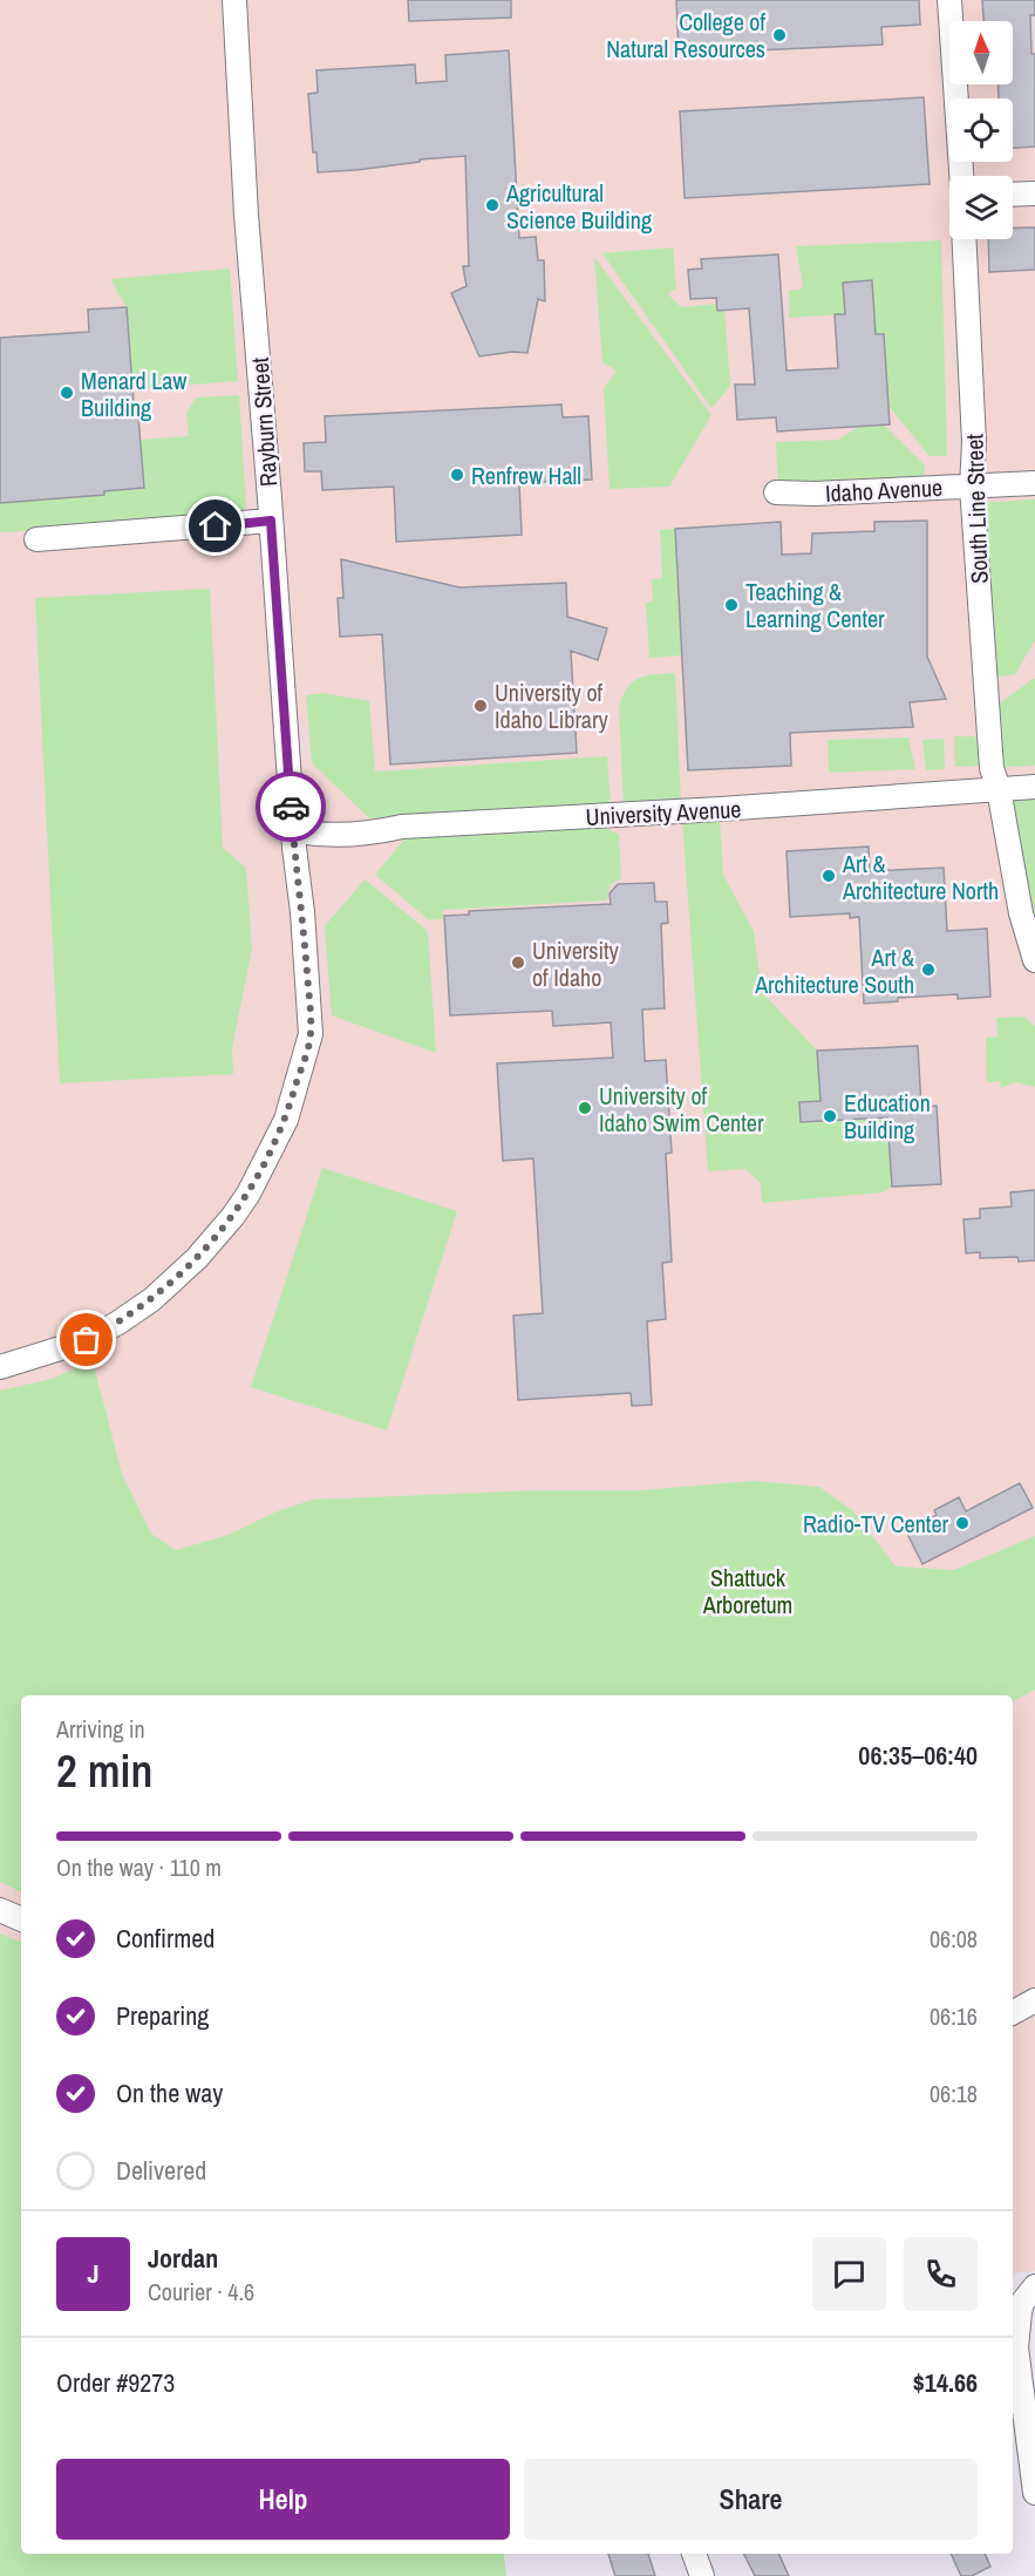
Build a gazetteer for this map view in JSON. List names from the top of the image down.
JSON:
{
  "streets": {
    "street": [
      "Rayburn Street",
      "Idaho Avenue",
      "South Line Street",
      "University Avenue"
    ]
  },
  "crossings": [
    ["Rayburn Street", "University Avenue"],
    ["Idaho Avenue", "South Line Street"],
    ["South Line Street", "University Avenue"]
  ],
  "parks": ["Shattuck Arboretum"],
  "places": [
    "College of Natural Resources",
    "Agricultural Science Building",
    "Menard Law Building",
    "Renfrew Hall",
    "Teaching & Learning Center",
    "University of Idaho Library",
    "Art & Architecture North",
    "University of Idaho",
    "Art & Architecture South",
    "University of Idaho Swim Center",
    "Education Building",
    "Radio-TV Center"
  ],
  "north": "top",
  "page": {
    "heading": ["2 min", "Arriving in", "06:35–06:40"],
    "panel": [
      "Jordan",
      "Courier · 4.6",
      "Order #9273",
      "$14.66"
    ],
    "bar": "On the way · 110 m",
    "list": [
      ["Confirmed", "06:08"],
      ["Preparing", "06:16"],
      ["On the way", "06:18"],
      "Delivered"
    ],
    "round": "J",
    "buttons": ["Help", "Share"]
  }
}
